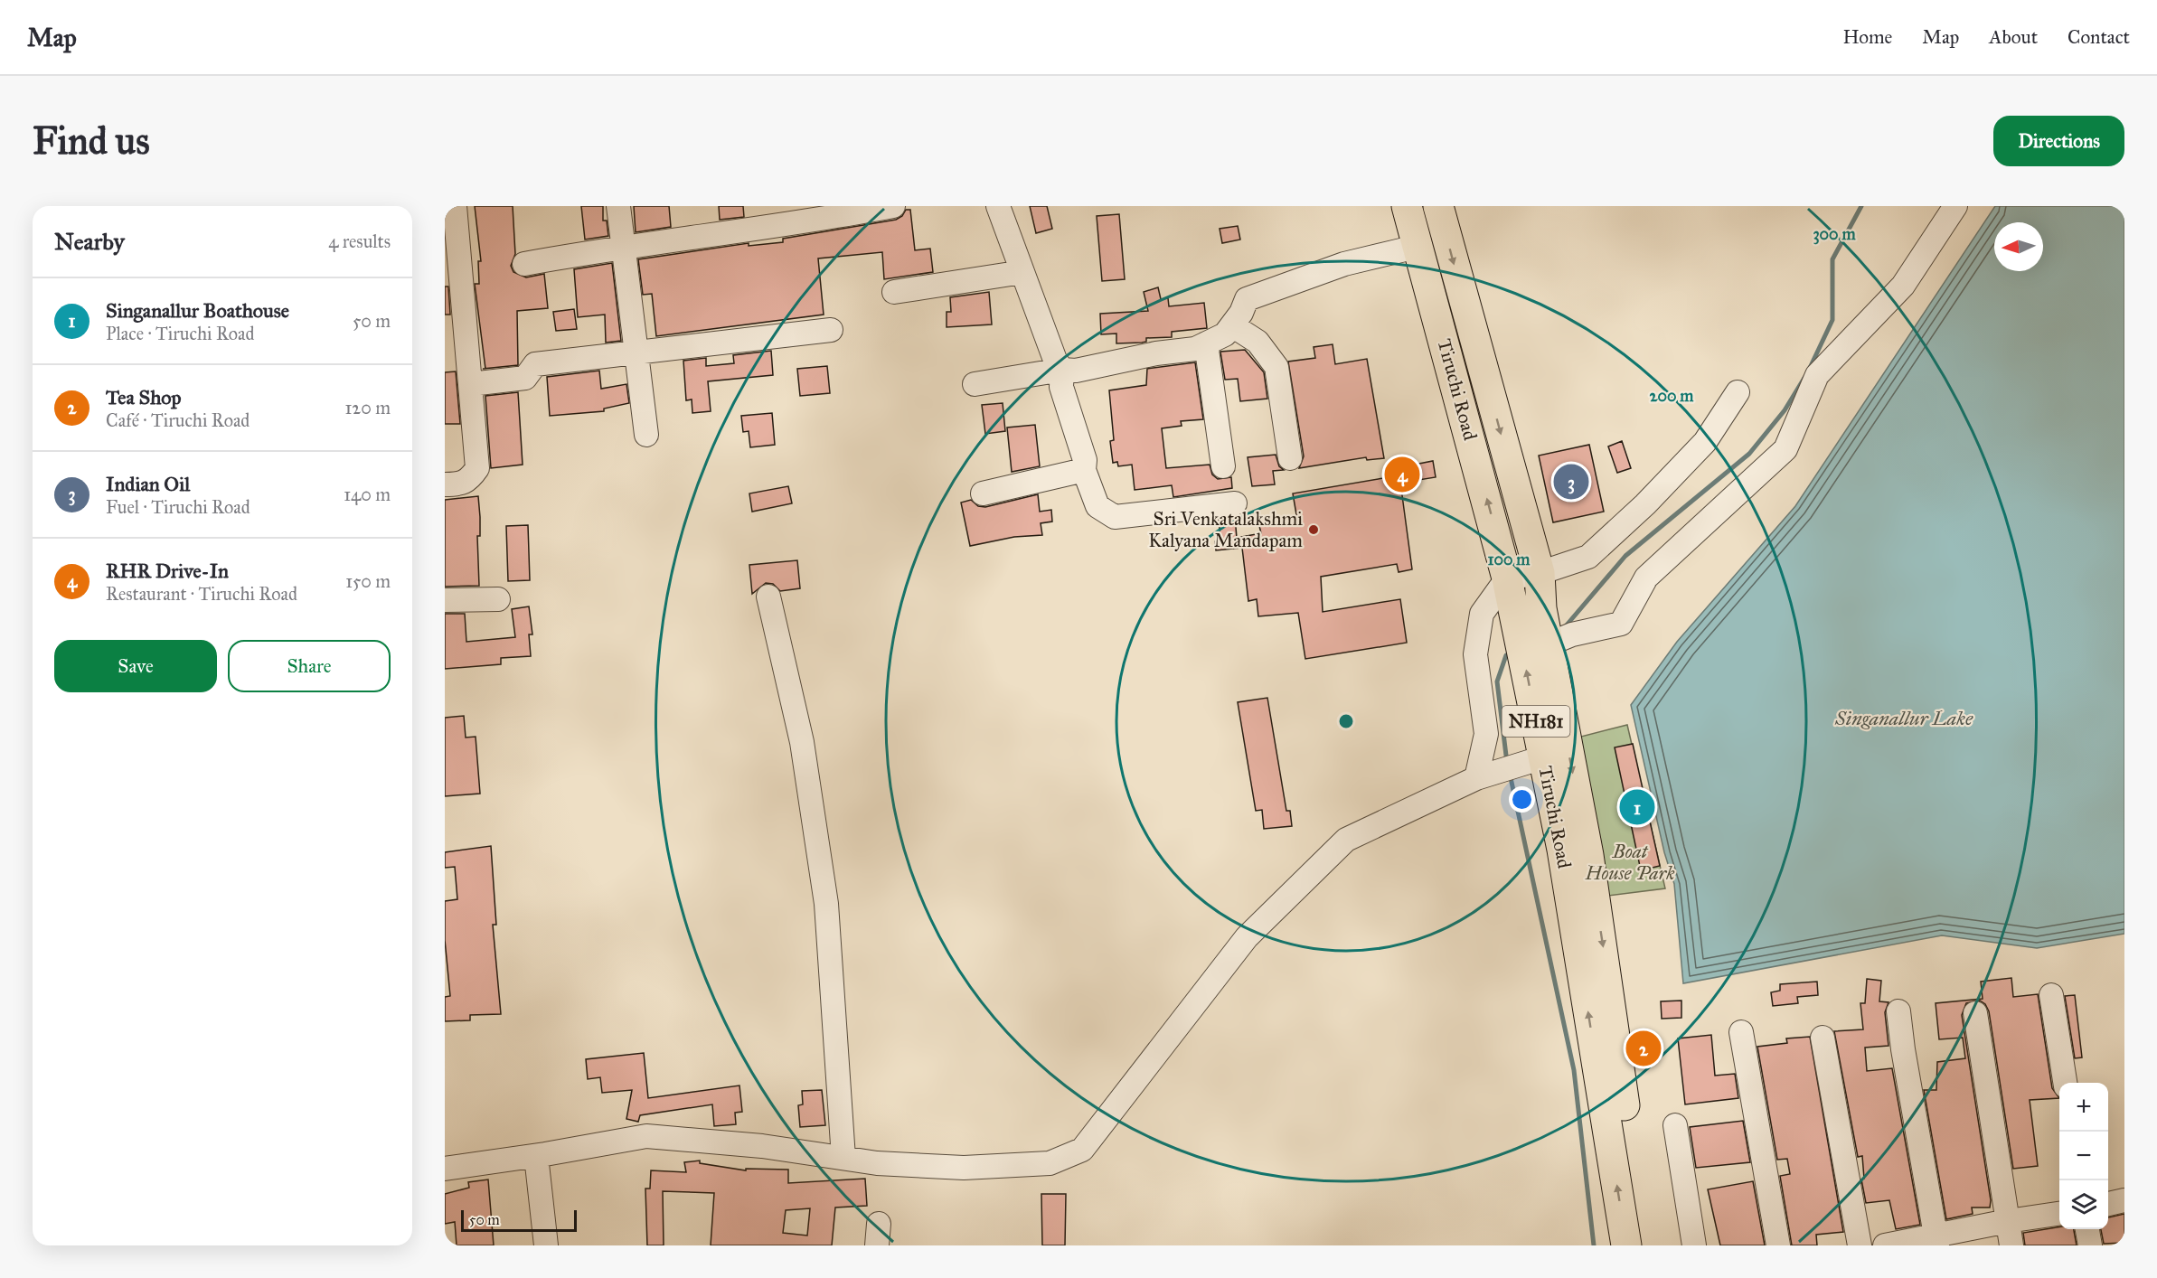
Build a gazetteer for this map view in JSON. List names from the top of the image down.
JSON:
{
  "streets": {
    "highway": ["Tiruchi Road", "NH181"]
  },
  "water": ["Singanallur Lake"],
  "parks": ["Boat House Park"],
  "places": ["Sri Venkatalakshmi Kalyana Mandapam"],
  "scale_bar": "50 m",
  "north": "left",
  "page": {
    "header": "Map",
    "nav": [
      "Home",
      "Map",
      "About",
      "Contact"
    ],
    "buttons": [
      "Directions",
      ["Save", "Share"]
    ],
    "title": "Find us",
    "heading": ["Nearby", "4 results"],
    "list": [
      {
        "mark": "1",
        "name": "Singanallur Boathouse",
        "note": "Place · Tiruchi Road",
        "value": "50 m"
      },
      {
        "mark": "2",
        "name": "Tea Shop",
        "note": "Café · Tiruchi Road",
        "value": "120 m"
      },
      {
        "mark": "3",
        "name": "Indian Oil",
        "note": "Fuel · Tiruchi Road",
        "value": "140 m"
      },
      {
        "mark": "4",
        "name": "RHR Drive-In",
        "note": "Restaurant · Tiruchi Road",
        "value": "150 m"
      }
    ],
    "pins": [
      "4",
      "3",
      "1",
      "2"
    ],
    "map_buttons": ["+", "−"],
    "scale": "50 m"
  },
  "rings": ["300 m", "200 m", "100 m"]
}
